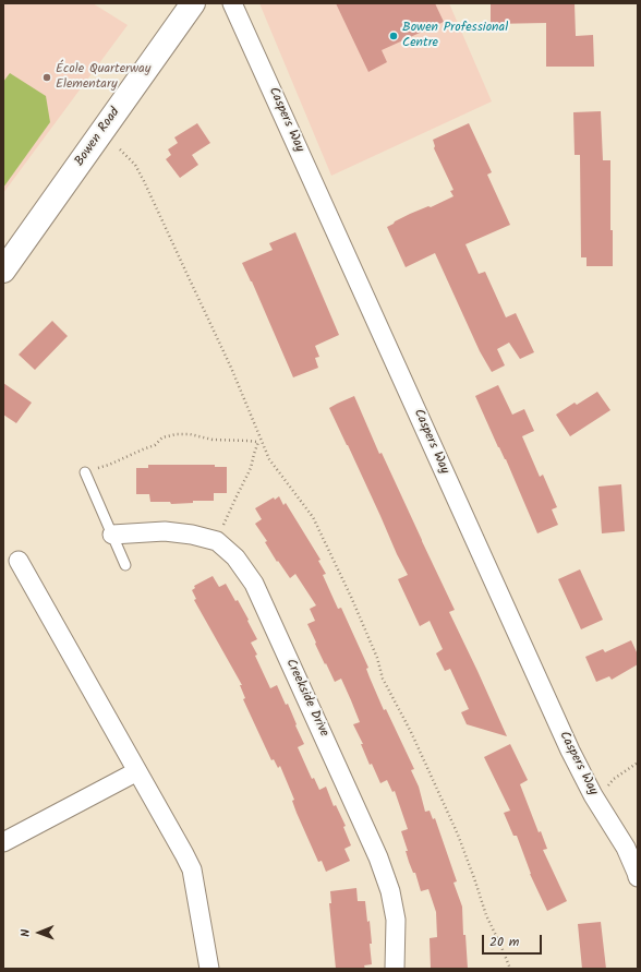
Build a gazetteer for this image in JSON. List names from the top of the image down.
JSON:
{
  "streets": {
    "main road": ["Bowen Road"],
    "street": ["Caspers Way", "Creekside Drive"]
  },
  "places": ["Bowen Professional Centre", "École Quarterway Elementary"],
  "scale_bar": "20 m",
  "north": "left"
}
